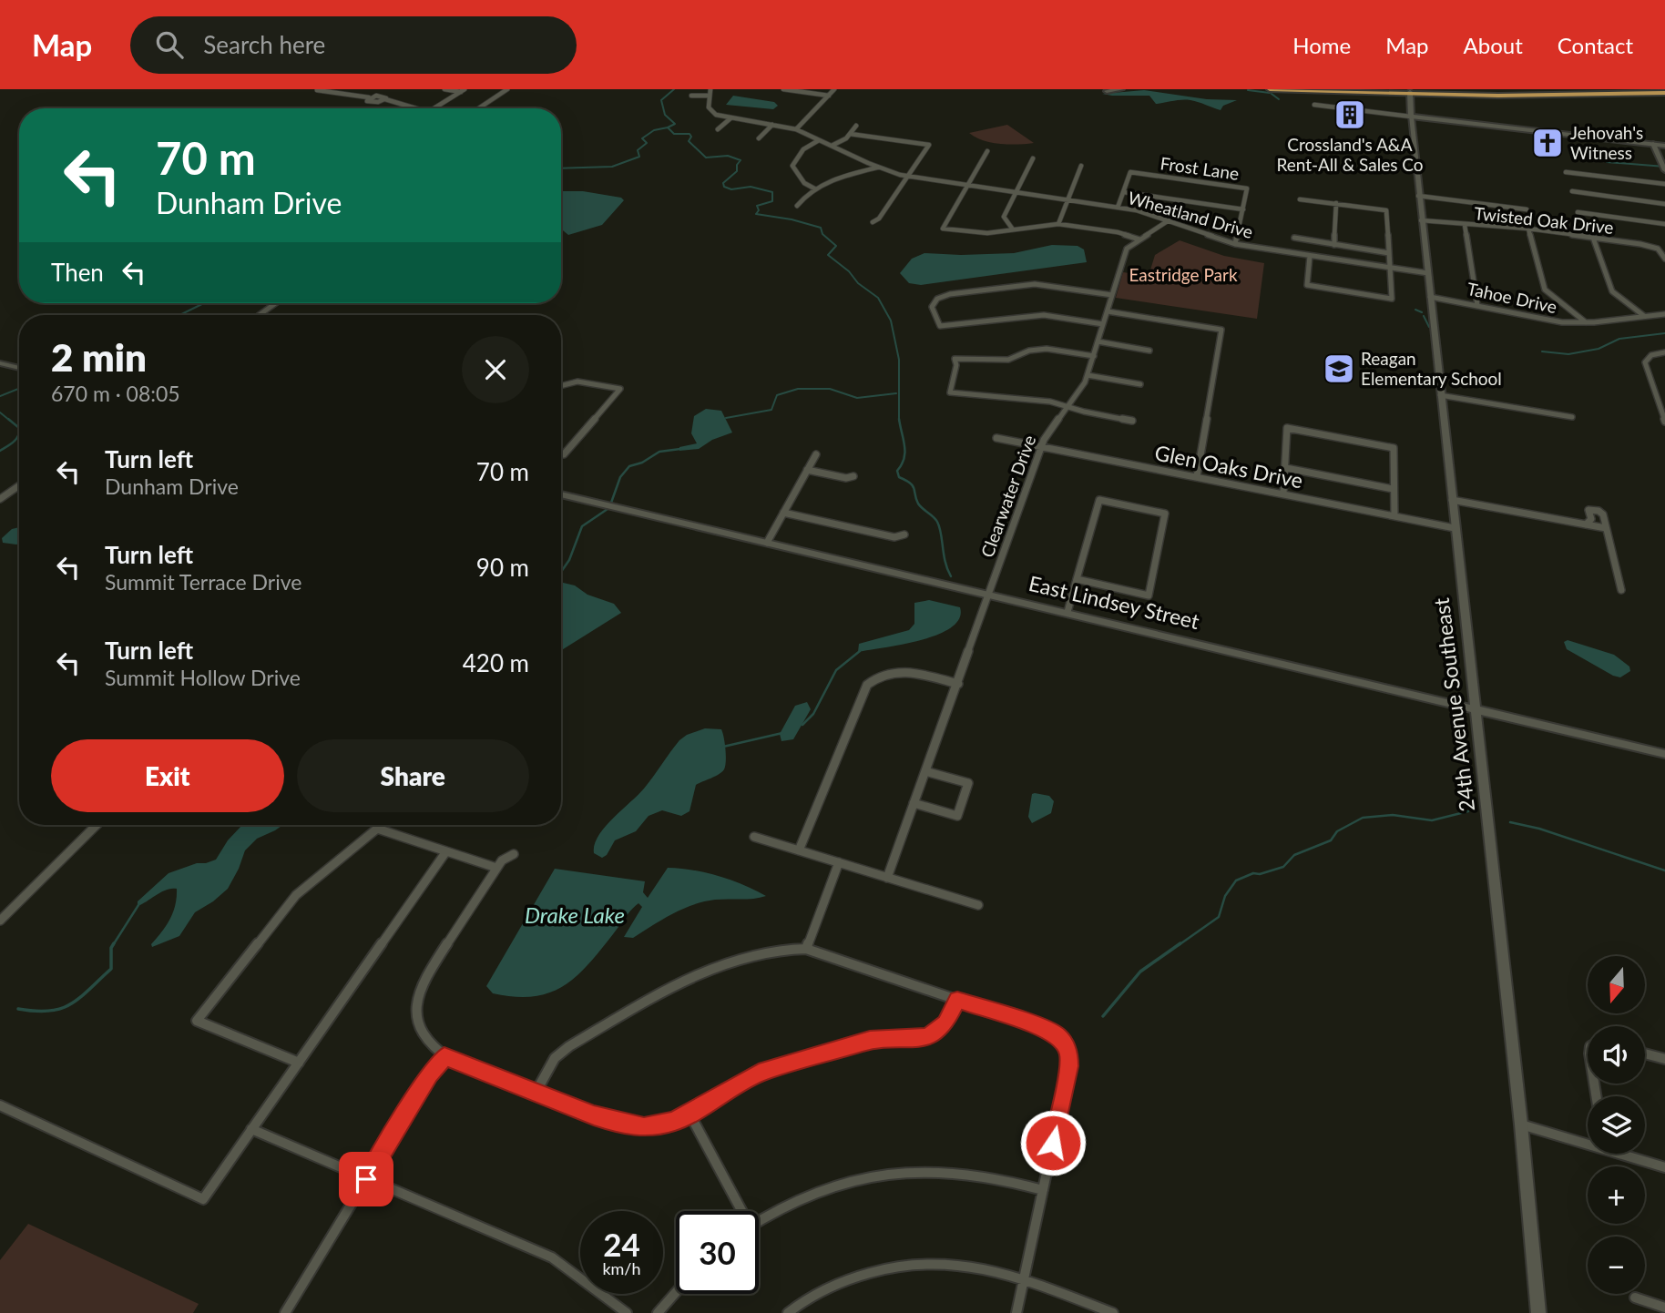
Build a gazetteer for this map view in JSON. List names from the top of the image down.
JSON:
{
  "streets": {
    "main road": ["24th Avenue Southeast"],
    "street": [
      "Frost Lane",
      "Wheatland Drive",
      "Twisted Oak Drive",
      "Tahoe Drive",
      "Glen Oaks Drive",
      "Clearwater Drive",
      "East Lindsey Street"
    ]
  },
  "crossings": [
    ["Frost Lane", "Wheatland Drive"],
    ["Wheatland Drive", "Clearwater Drive"],
    ["Wheatland Drive", "24th Avenue Southeast"],
    ["Twisted Oak Drive", "24th Avenue Southeast"],
    ["Tahoe Drive", "24th Avenue Southeast"],
    ["Glen Oaks Drive", "Clearwater Drive"],
    ["Glen Oaks Drive", "24th Avenue Southeast"],
    ["Clearwater Drive", "East Lindsey Street"],
    ["East Lindsey Street", "24th Avenue Southeast"]
  ],
  "water": ["Drake Lake"],
  "parks": ["Eastridge Park"],
  "places": {
    "building": ["Crossland's A&A Rent-All & Sales Co"],
    "church": ["Jehovah's Witness"],
    "school or university": ["Reagan Elementary School"]
  },
  "north": "bottom",
  "page": {
    "header": "Map",
    "search": "Search here",
    "nav": [
      "Home",
      "Map",
      "About",
      "Contact"
    ],
    "turn": ["70 m", "Dunham Drive"],
    "then": "Then",
    "heading": ["2 min", "670 m · 08:05"],
    "list": [
      {
        "name": "Turn left",
        "note": "Dunham Drive",
        "value": "70 m"
      },
      {
        "name": "Turn left",
        "note": "Summit Terrace Drive",
        "value": "90 m"
      },
      {
        "name": "Turn left",
        "note": "Summit Hollow Drive",
        "value": "420 m"
      }
    ],
    "buttons": ["Exit", "Share"],
    "map_buttons": ["+", "−"],
    "speed": "24 km/h",
    "limit": "30"
  }
}
